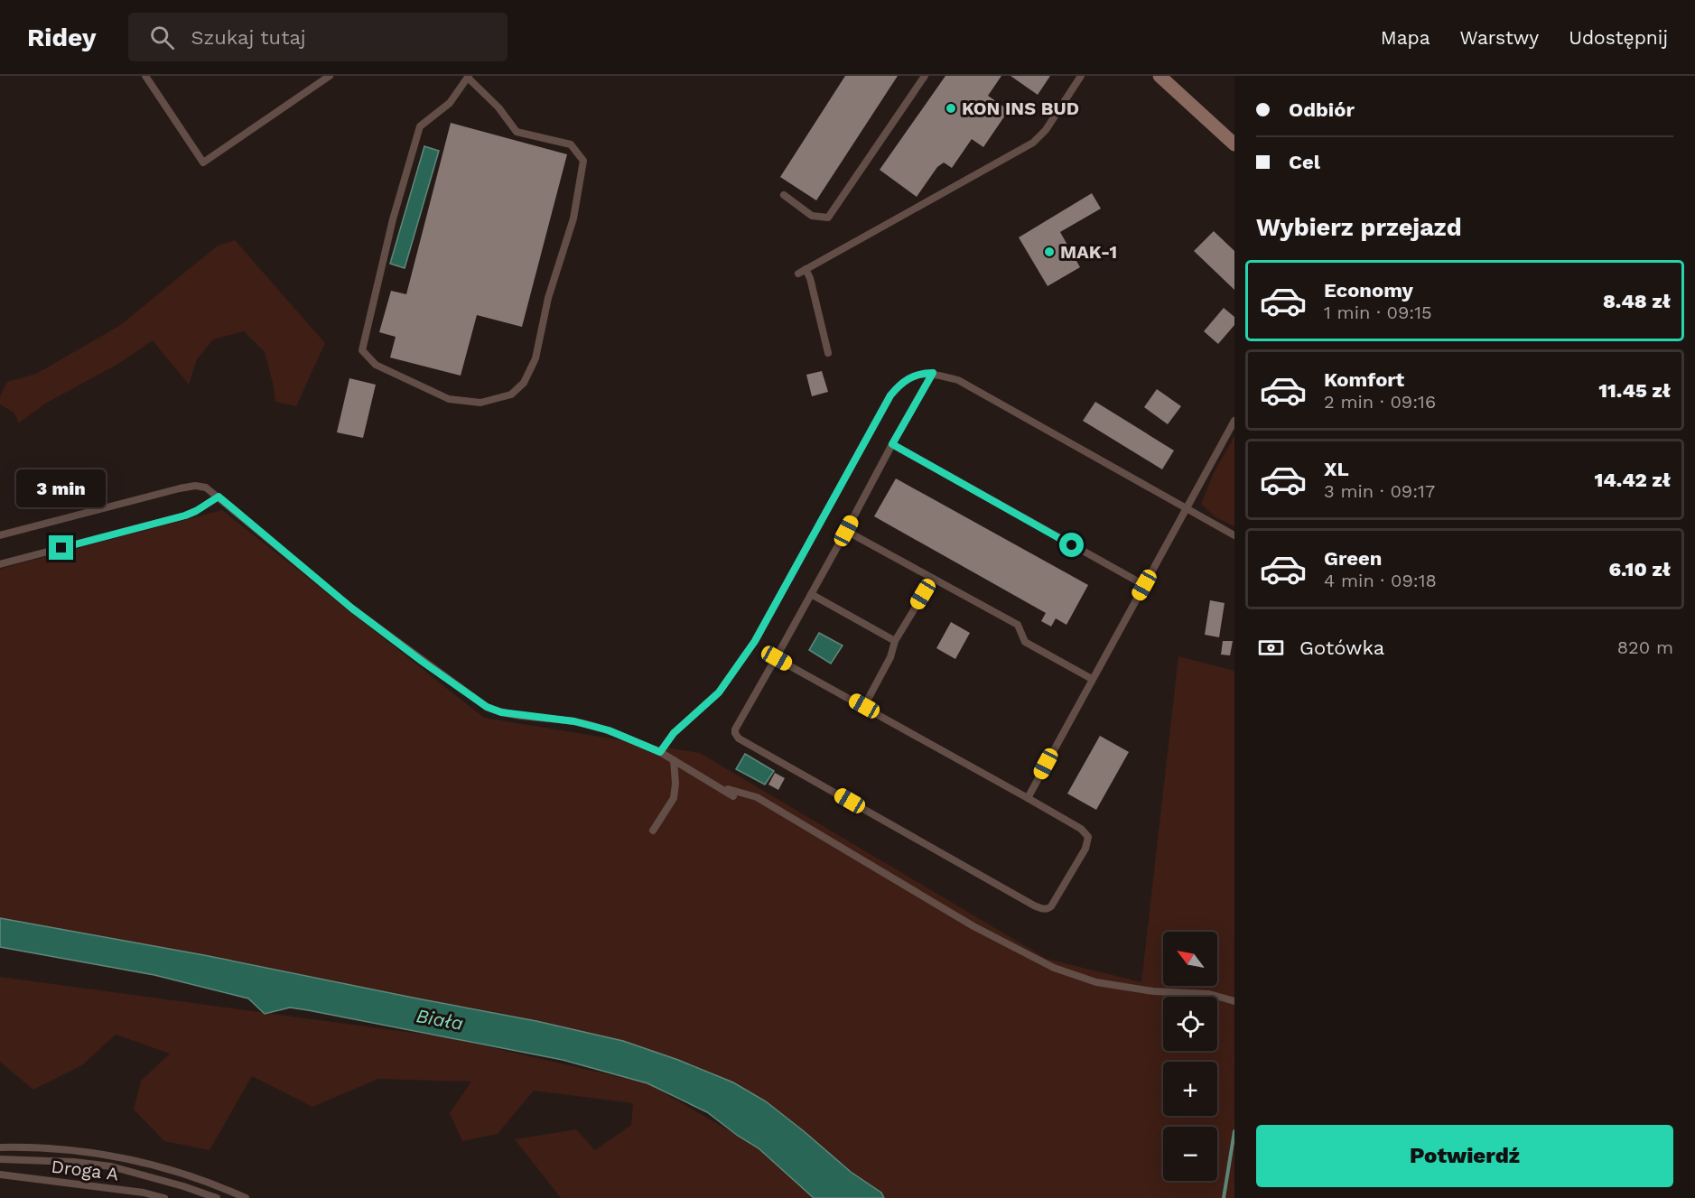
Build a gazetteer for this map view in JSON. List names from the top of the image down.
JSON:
{
  "streets": {
    "lane": ["Droga A"]
  },
  "water": ["Biała"],
  "places": ["KON INS BUD", "MAK-1"],
  "north": "top left",
  "page": {
    "header": "Ridey",
    "search": "Szukaj tutaj",
    "nav": ["Mapa", "Warstwy", "Udostępnij"],
    "banner": ["Odbiór", "Cel"],
    "heading": "Wybierz przejazd",
    "list": [
      {
        "name": "Economy",
        "note": "1 min · 09:15",
        "value": "8.48 zł"
      },
      {
        "name": "Komfort",
        "note": "2 min · 09:16",
        "value": "11.45 zł"
      },
      {
        "name": "XL",
        "note": "3 min · 09:17",
        "value": "14.42 zł"
      },
      {
        "name": "Green",
        "note": "4 min · 09:18",
        "value": "6.10 zł"
      }
    ],
    "bubble": "3 min",
    "pay": ["Gotówka", "820 m"],
    "map_buttons": ["+", "−"],
    "buttons": "Potwierdź"
  }
}
